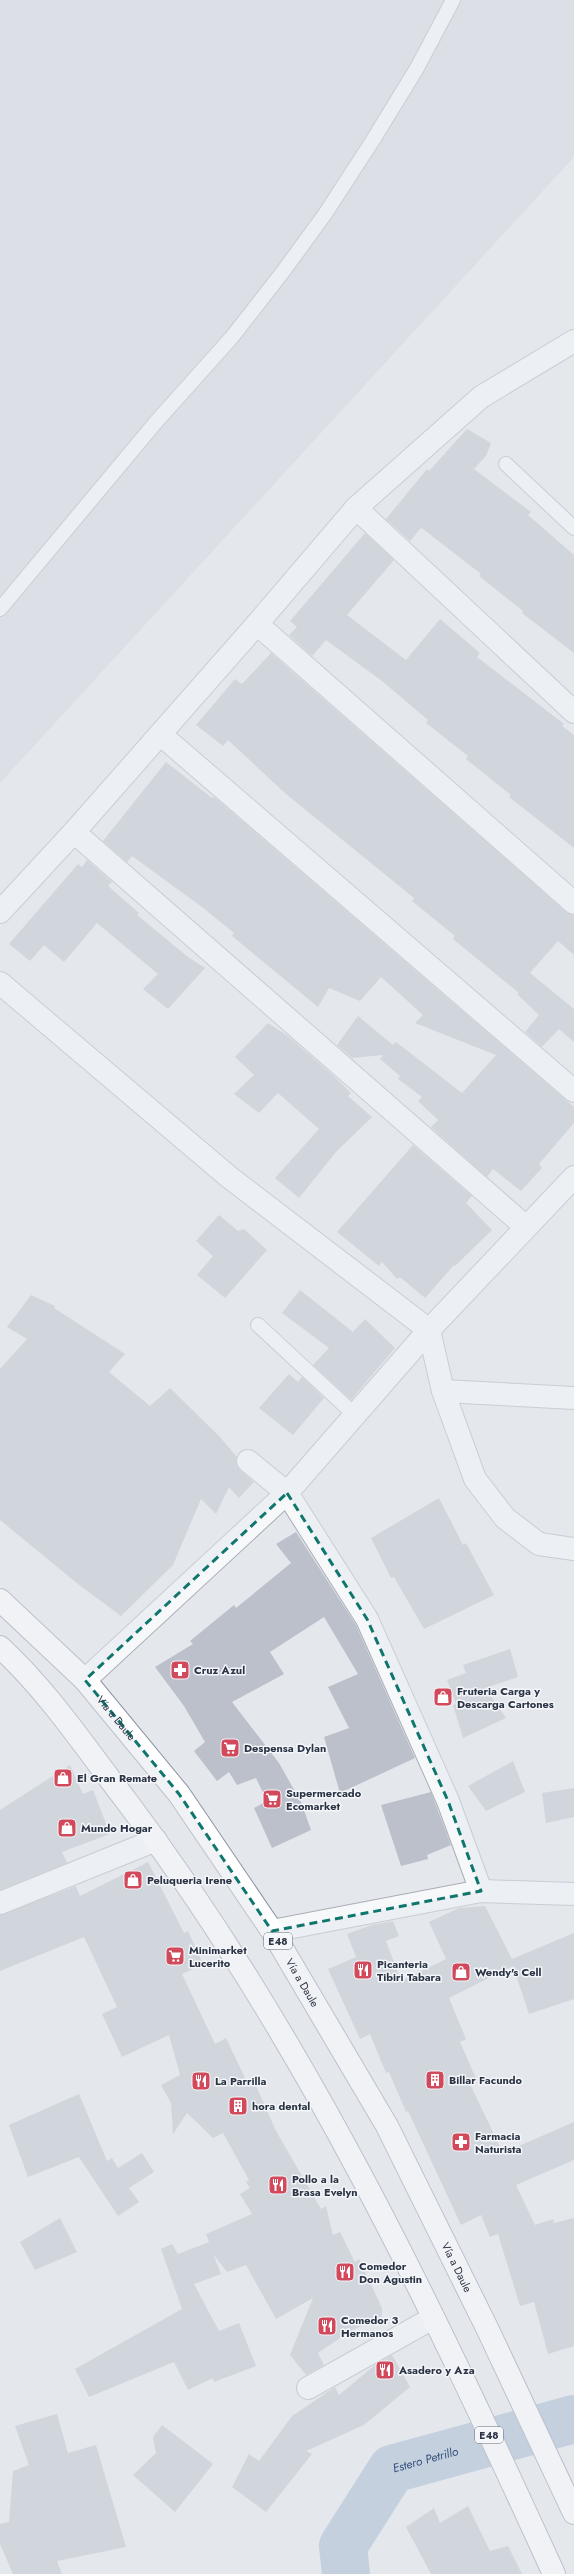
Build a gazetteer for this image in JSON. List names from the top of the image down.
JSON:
{
  "streets": {
    "highway": ["Vía a Daule", "E48"]
  },
  "water": ["Estero Petrillo"],
  "places": {
    "pharmacy": ["Cruz Azul", "Farmacia Naturista"],
    "shop": [
      "Fruteria Carga y Descarga Cartones",
      "El Gran Remate",
      "Mundo Hogar",
      "Peluqueria Irene",
      "Wendy's Cell"
    ],
    "supermarket": ["Despensa Dylan", "Supermercado Ecomarket", "Minimarket Lucerito"],
    "restaurant": [
      "Picanteria Tibiri Tabara",
      "La Parrilla",
      "Pollo a la Brasa Evelyn",
      "Comedor Don Agustin",
      "Comedor 3 Hermanos",
      "Asadero y Aza"
    ],
    "building": ["Billar Facundo", "hora dental"]
  }
}
